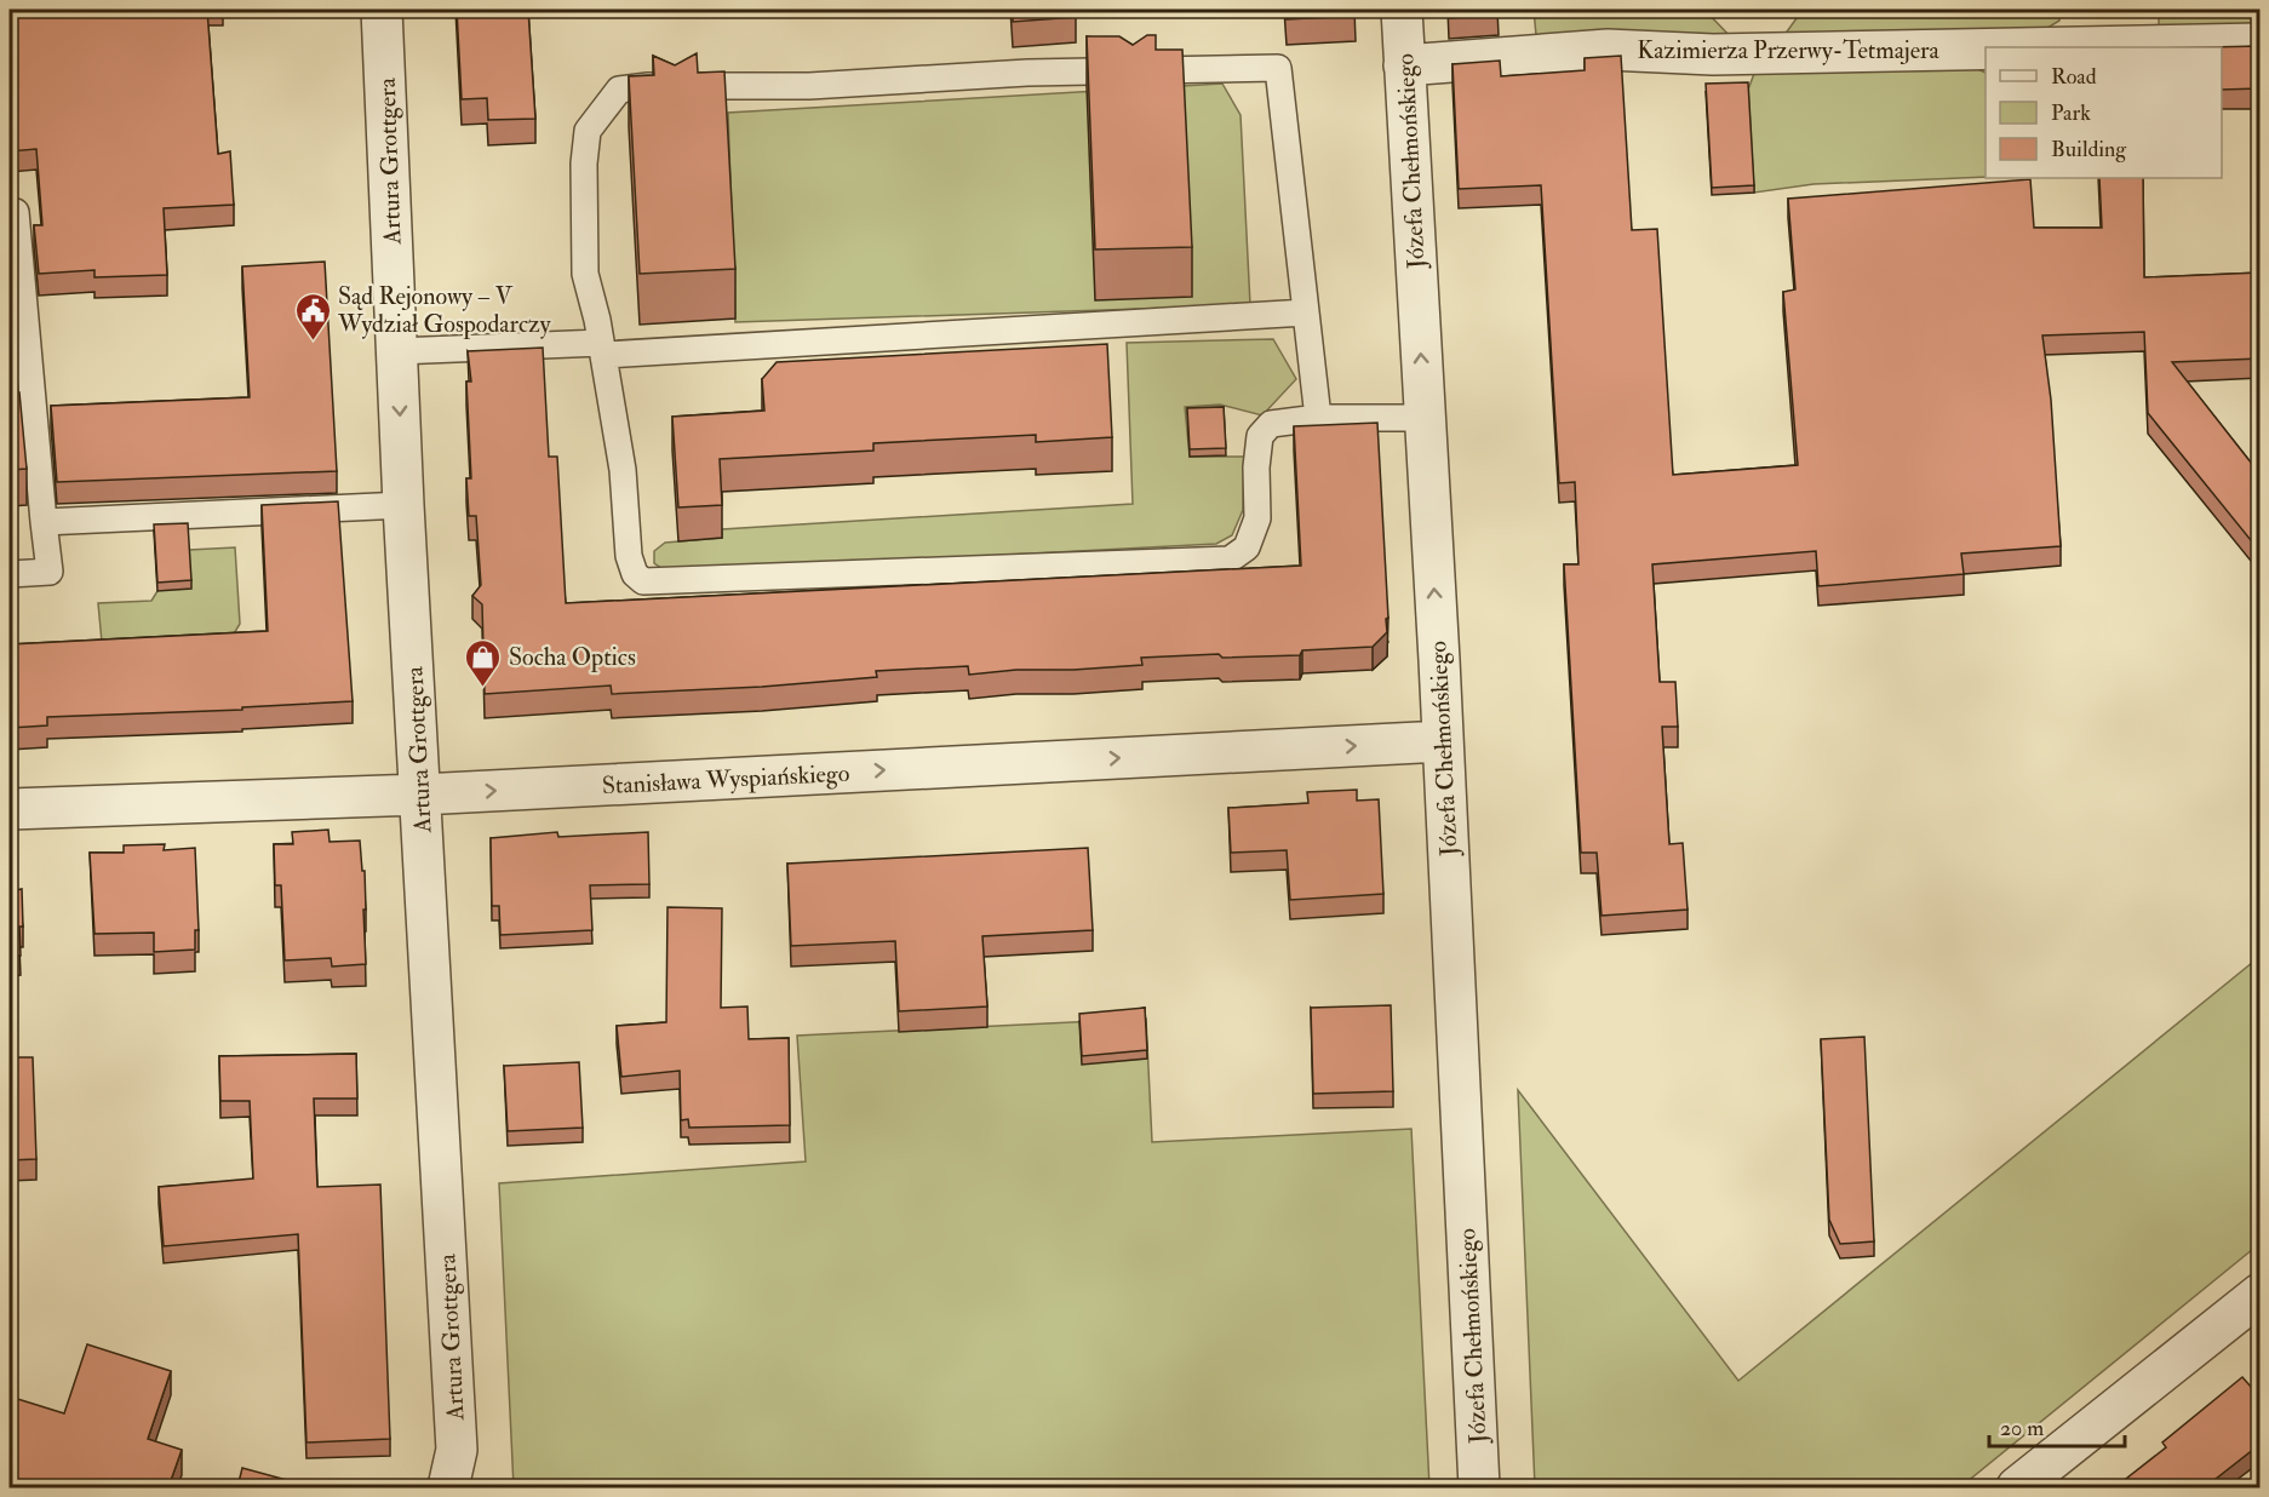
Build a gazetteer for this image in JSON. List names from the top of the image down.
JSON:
{
  "streets": {
    "street": [
      "Kazimierza Przerwy-Tetmajera",
      "Artura Grottgera",
      "Józefa Chełmońskiego",
      "Stanisława Wyspiańskiego"
    ]
  },
  "crossings": [
    ["Kazimierza Przerwy-Tetmajera", "Józefa Chełmońskiego"],
    ["Artura Grottgera", "Stanisława Wyspiańskiego"],
    ["Józefa Chełmońskiego", "Stanisława Wyspiańskiego"]
  ],
  "one_way": ["Józefa Chełmońskiego", "Stanisława Wyspiańskiego"],
  "places": {
    "public building": ["Sąd Rejonowy – V Wydział Gospodarczy"],
    "shop": ["Socha Optics"]
  },
  "legend": ["Road", "Park", "Building"],
  "scale_bar": "20 m"
}
